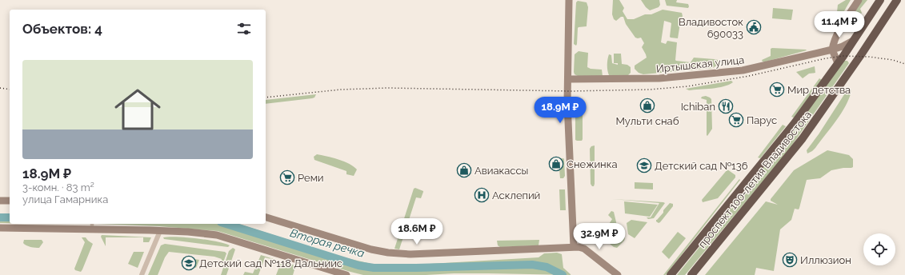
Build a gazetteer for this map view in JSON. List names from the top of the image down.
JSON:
{
  "streets": {
    "highway": ["проспект 100-летия Владивостока"],
    "main road": ["Иртышская улица"]
  },
  "crossings": [
    ["Иртышская улица", "проспект 100-летия Владивостока"]
  ],
  "water": ["Вторая речка"],
  "places": {
    "public building": ["Владивосток 690033"],
    "supermarket": ["Мир детства", "Парус", "Реми"],
    "shop": ["Мульти снаб", "Снежинка", "Авиакассы"],
    "restaurant": ["Ichiban"],
    "school or university": ["Детский сад №136", "Детский сад №118 Дальниис"],
    "hospital": ["Асклепий"],
    "theatre": ["Иллюзион"]
  },
  "page": {
    "heading": "Объектов: 4",
    "price": [
      "11.4M ₽",
      "18.9M ₽",
      "18.6M ₽",
      "32.9M ₽"
    ],
    "list": [
      {
        "name": "18.9M ₽",
        "note": "3-комн. · 83 m² · улица Гамарника"
      }
    ]
  }
}
